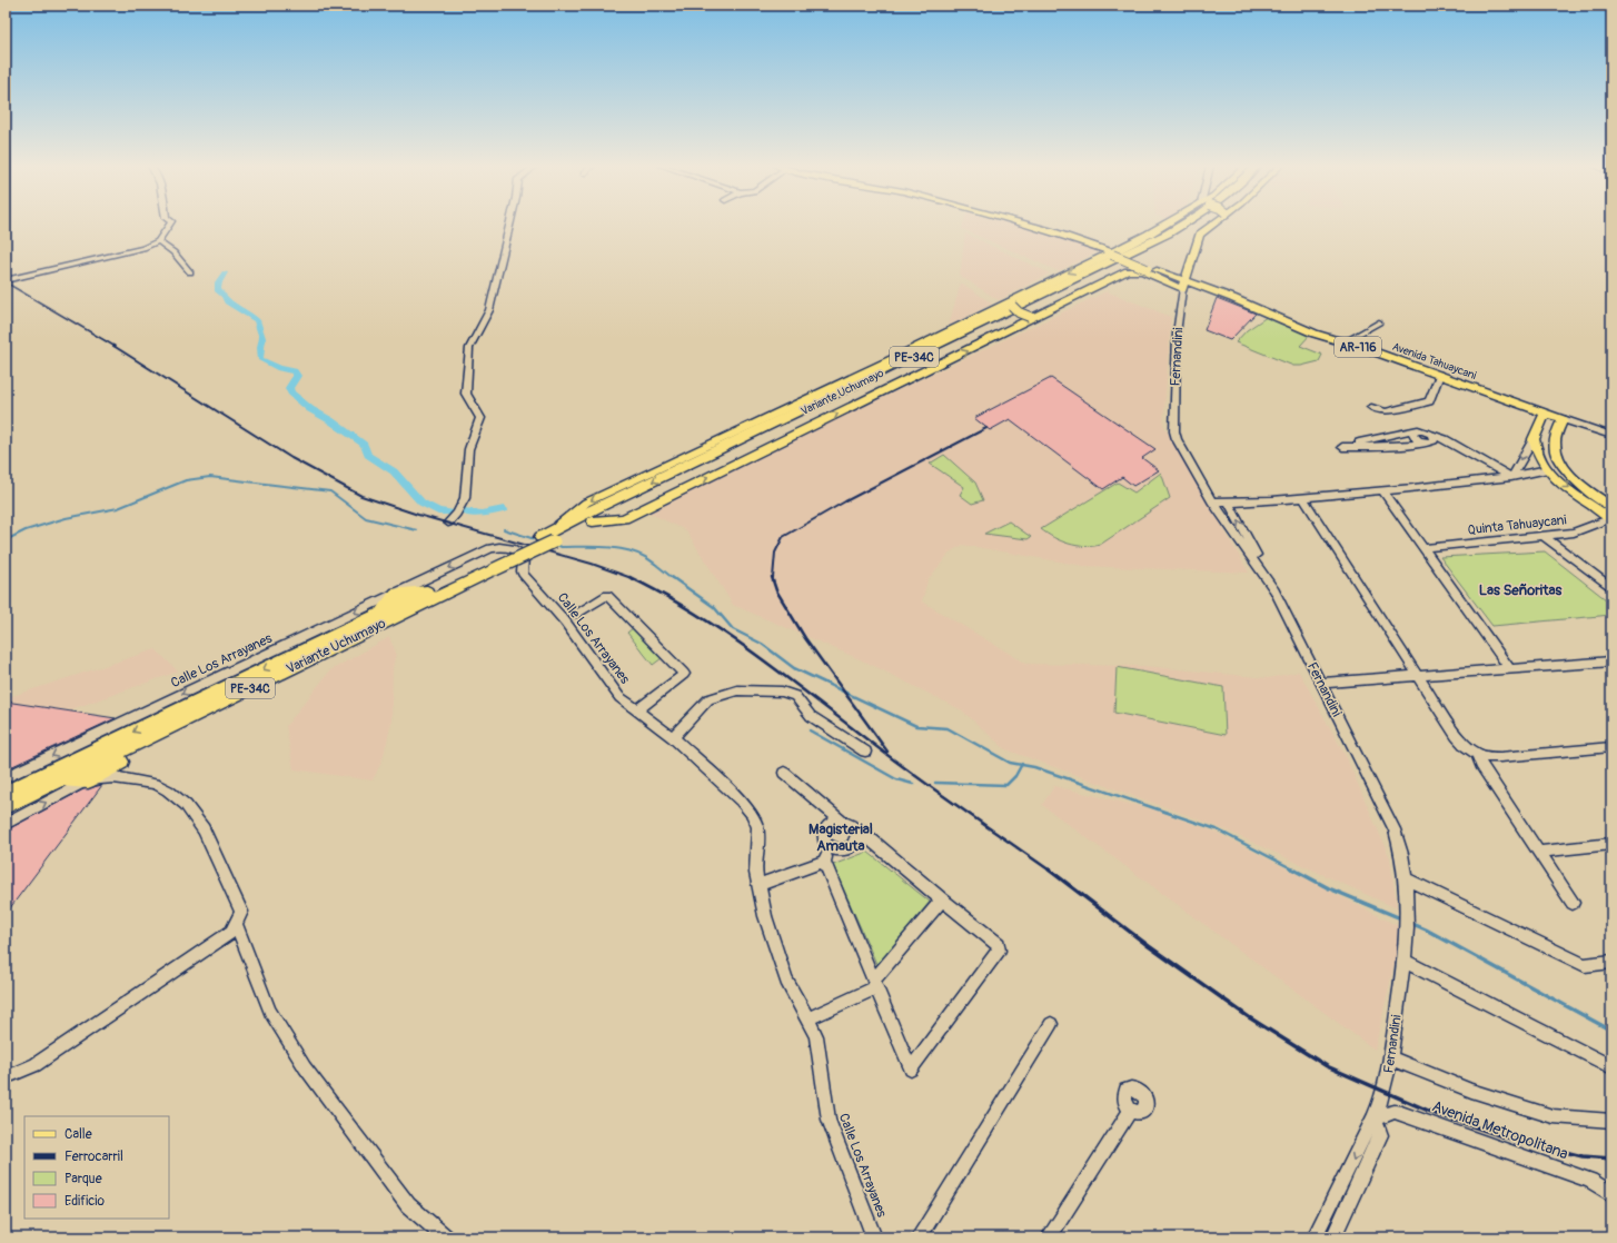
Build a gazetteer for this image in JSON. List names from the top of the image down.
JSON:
{
  "streets": {
    "highway": ["PE-34C", "Variante Uchumayo"],
    "main road": ["AR-116", "Avenida Tahuaycani"],
    "street": [
      "Fernandini",
      "Quinta Tahuaycani",
      "Calle Los Arrayanes",
      "Avenida Metropolitana"
    ]
  },
  "crossings": [
    ["Fernandini", "Avenida Tahuaycani"],
    ["Fernandini", "Variante Uchumayo"],
    ["Fernandini", "Avenida Metropolitana"],
    ["Avenida Tahuaycani", "Variante Uchumayo"],
    ["Variante Uchumayo", "Calle Los Arrayanes"]
  ],
  "one_way": ["Calle Los Arrayanes"],
  "districts": ["Las Señoritas", "Magisterial Amauta"],
  "legend": [
    "Calle",
    "Ferrocarril",
    "Parque",
    "Edificio"
  ]
}
